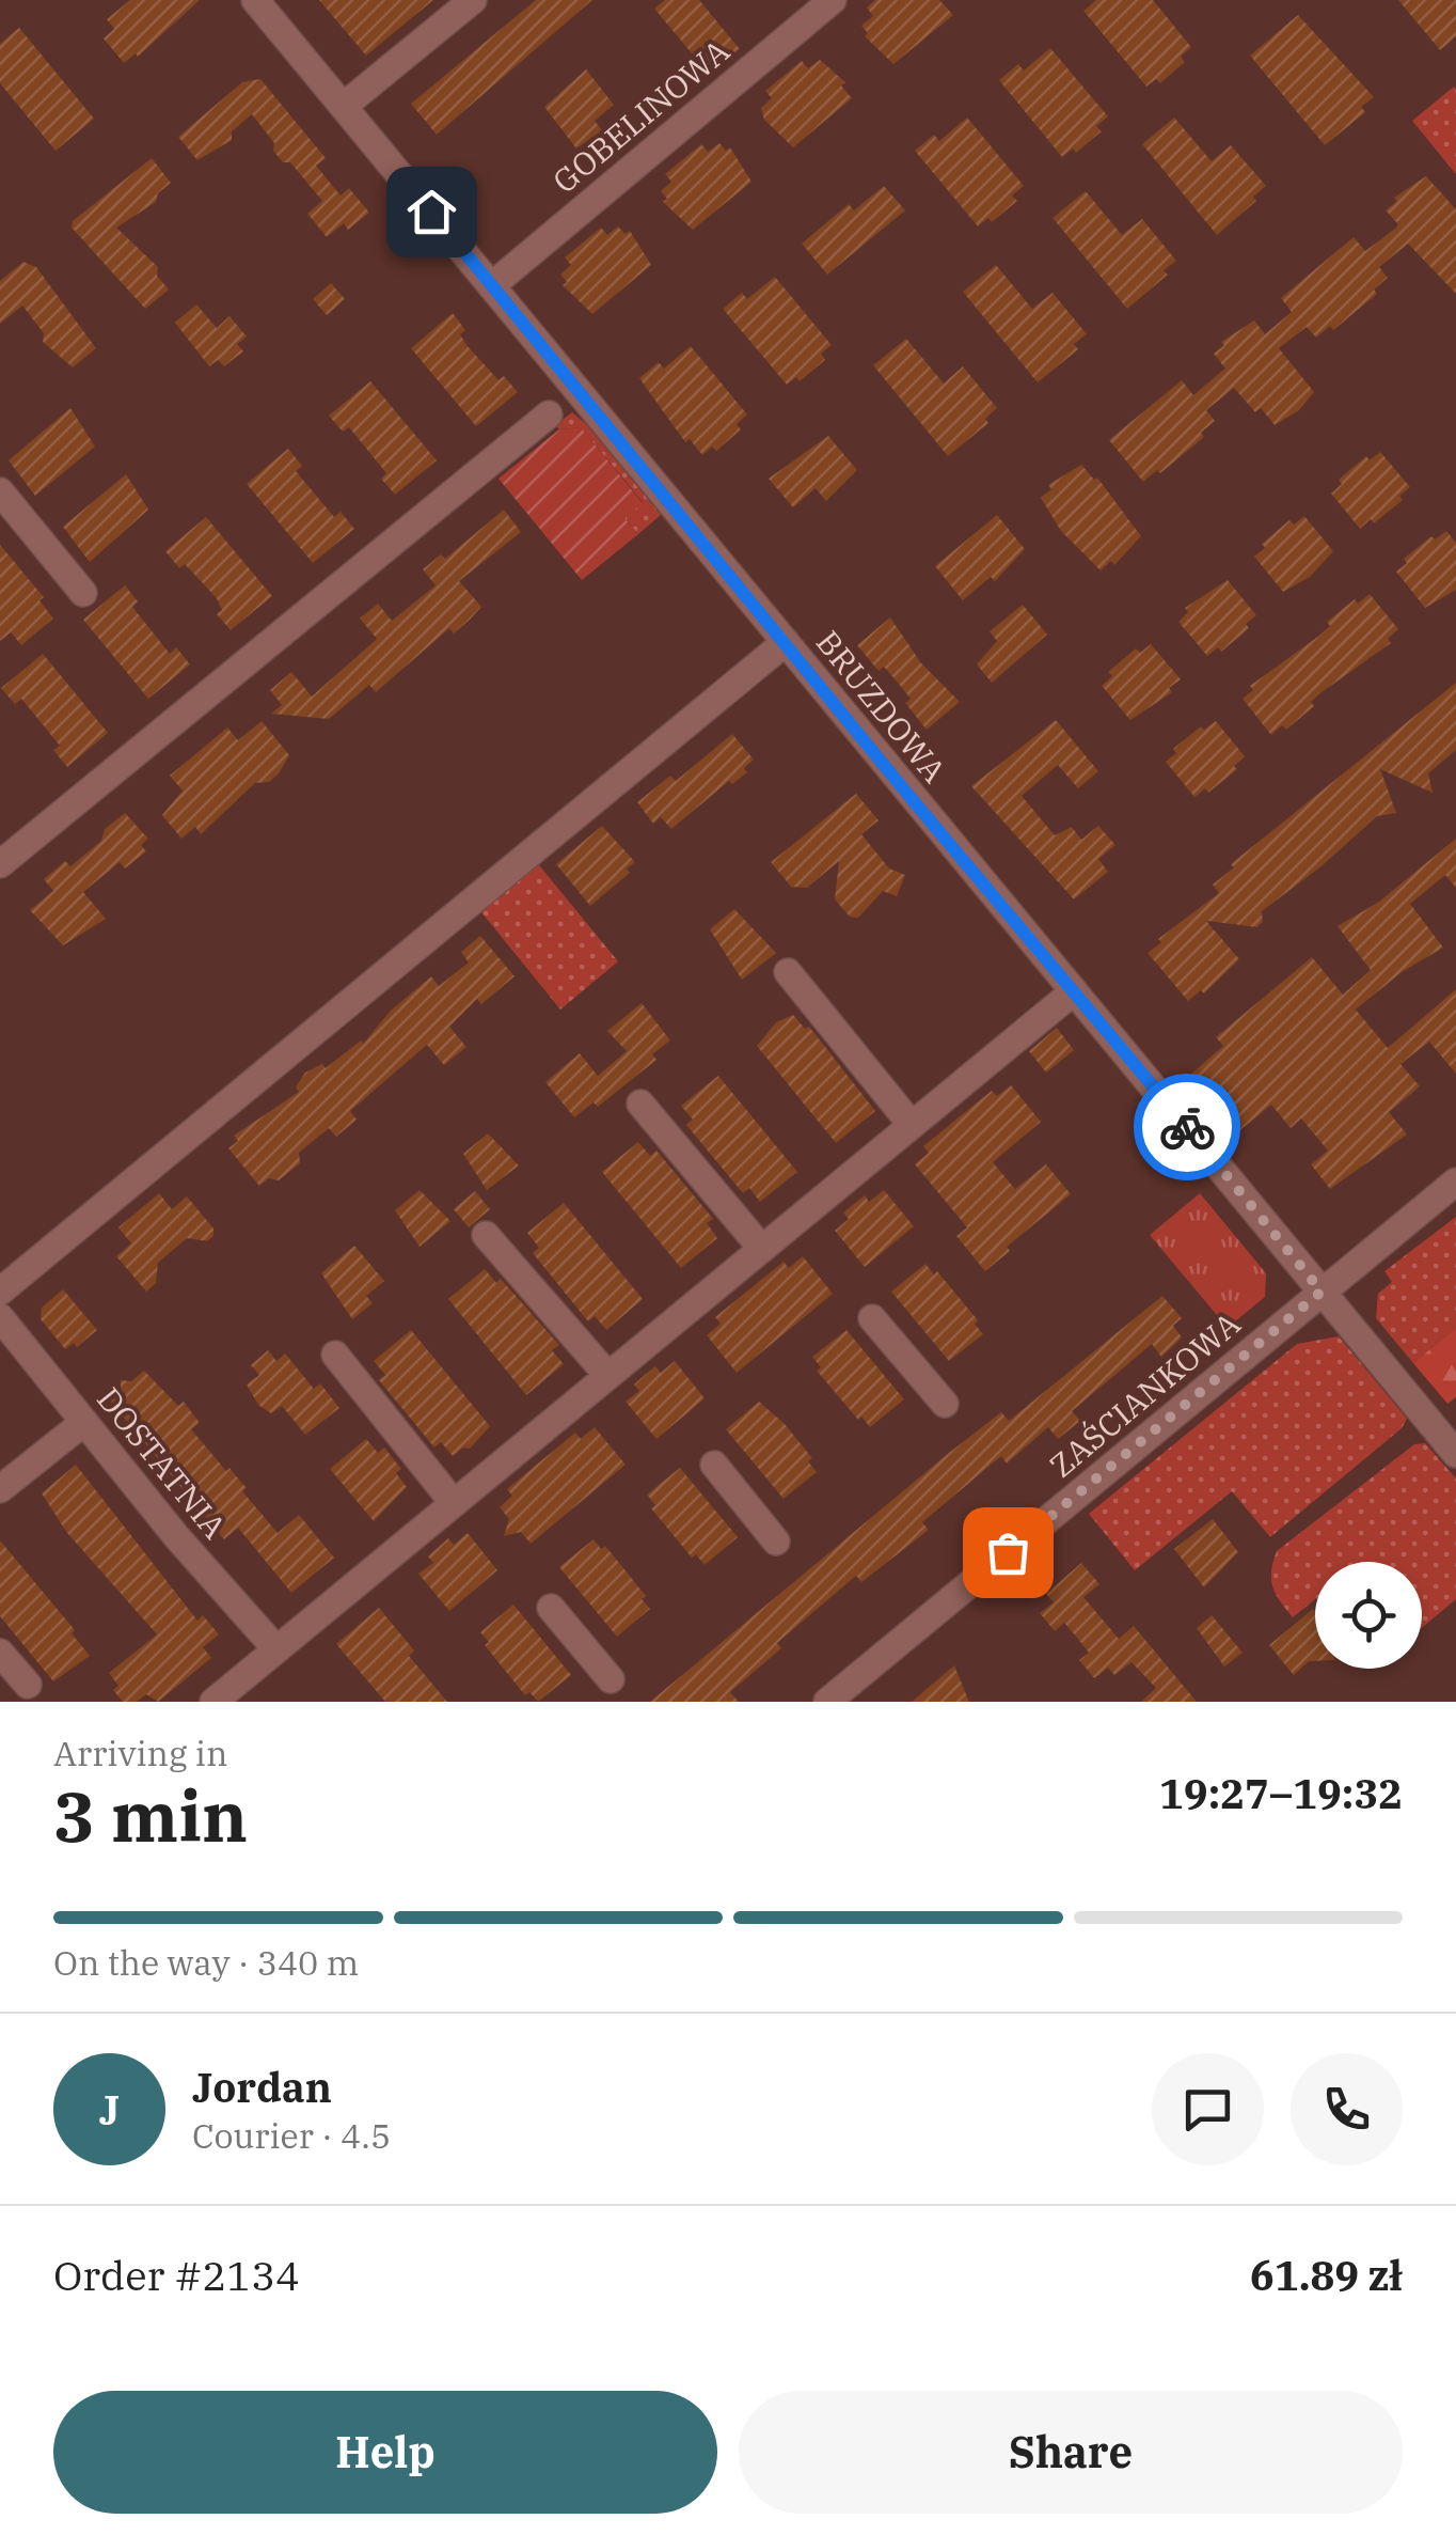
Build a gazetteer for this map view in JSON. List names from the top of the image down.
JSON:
{
  "streets": {
    "street": [
      "GOBELINOWA",
      "BRUZDOWA",
      "ZAŚCIANKOWA",
      "DOSTATNIA"
    ]
  },
  "crossings": [
    ["GOBELINOWA", "BRUZDOWA"],
    ["BRUZDOWA", "ZAŚCIANKOWA"]
  ],
  "page": {
    "heading": ["3 min", "Arriving in", "19:27–19:32"],
    "panel": [
      "Jordan",
      "Courier · 4.5",
      "Order #2134",
      "61.89 zł"
    ],
    "bar": "On the way · 340 m",
    "round": "J",
    "buttons": ["Help", "Share"]
  }
}
